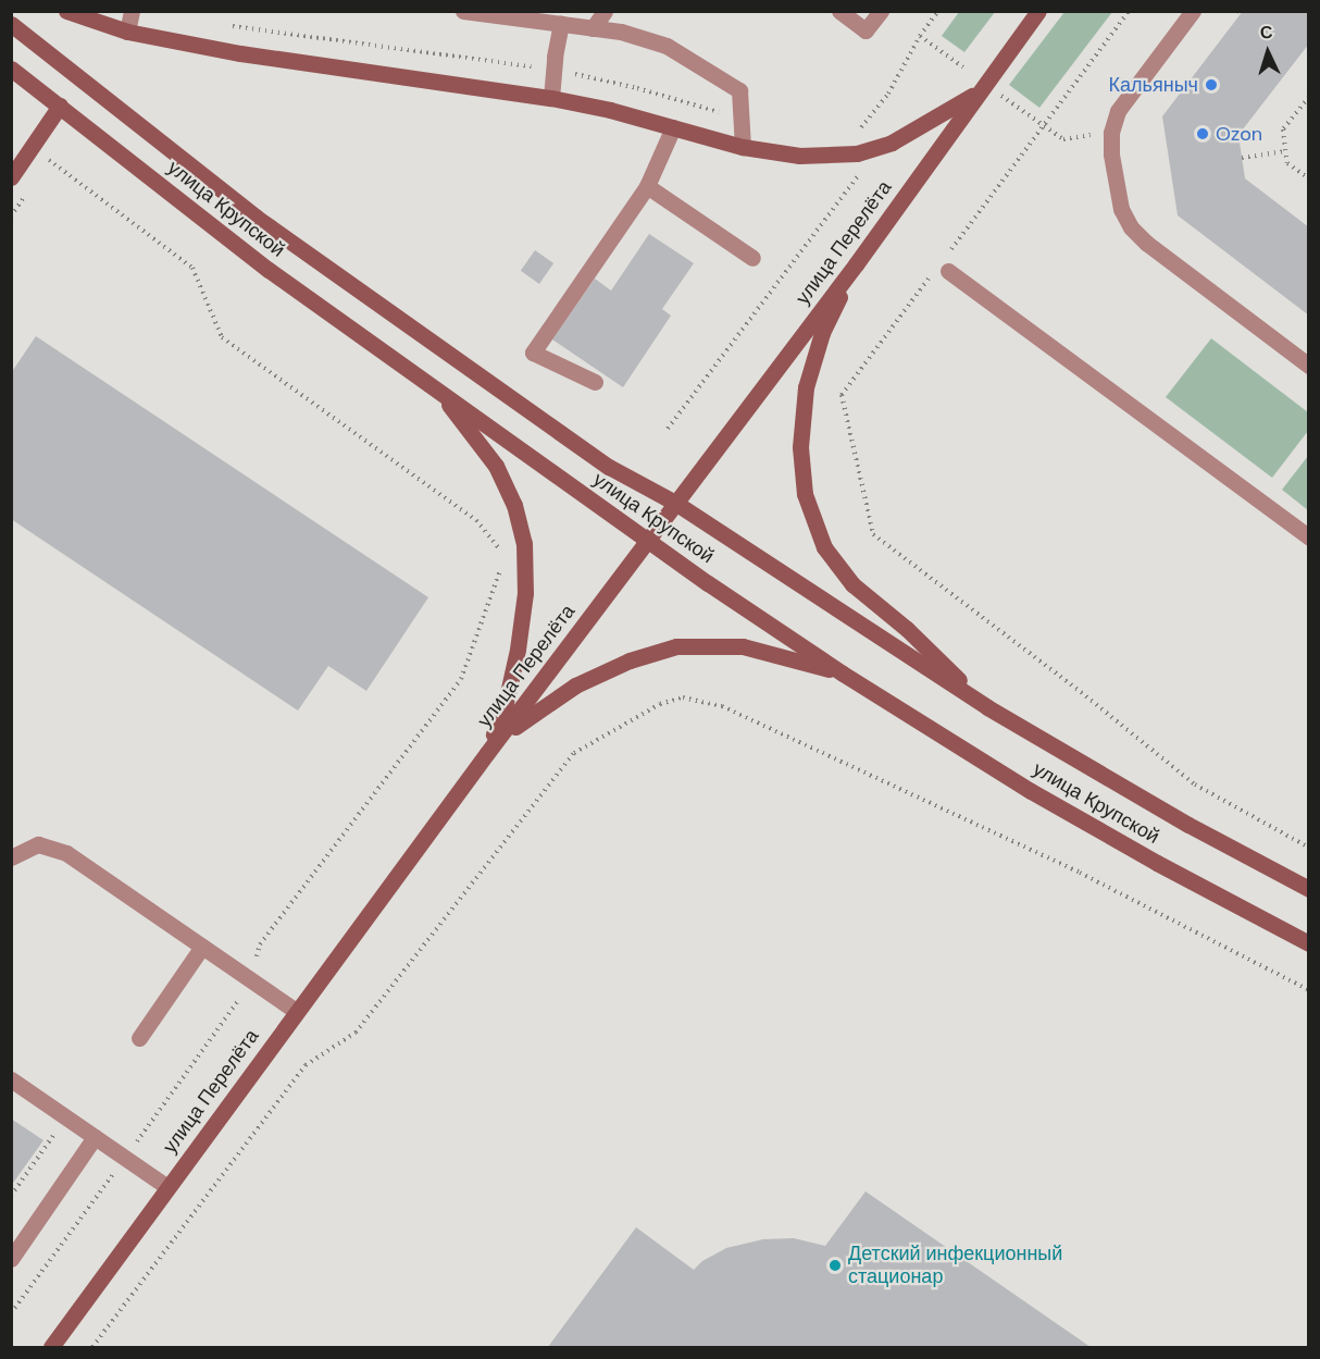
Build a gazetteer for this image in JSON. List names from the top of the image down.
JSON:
{
  "streets": {
    "main road": ["улица Крупской", "улица Перелёта"]
  },
  "crossings": [
    ["улица Крупской", "улица Перелёта"]
  ],
  "places": ["Кальяныч", "Ozon", "Детский инфекционный стационар"],
  "north": "top"
}
